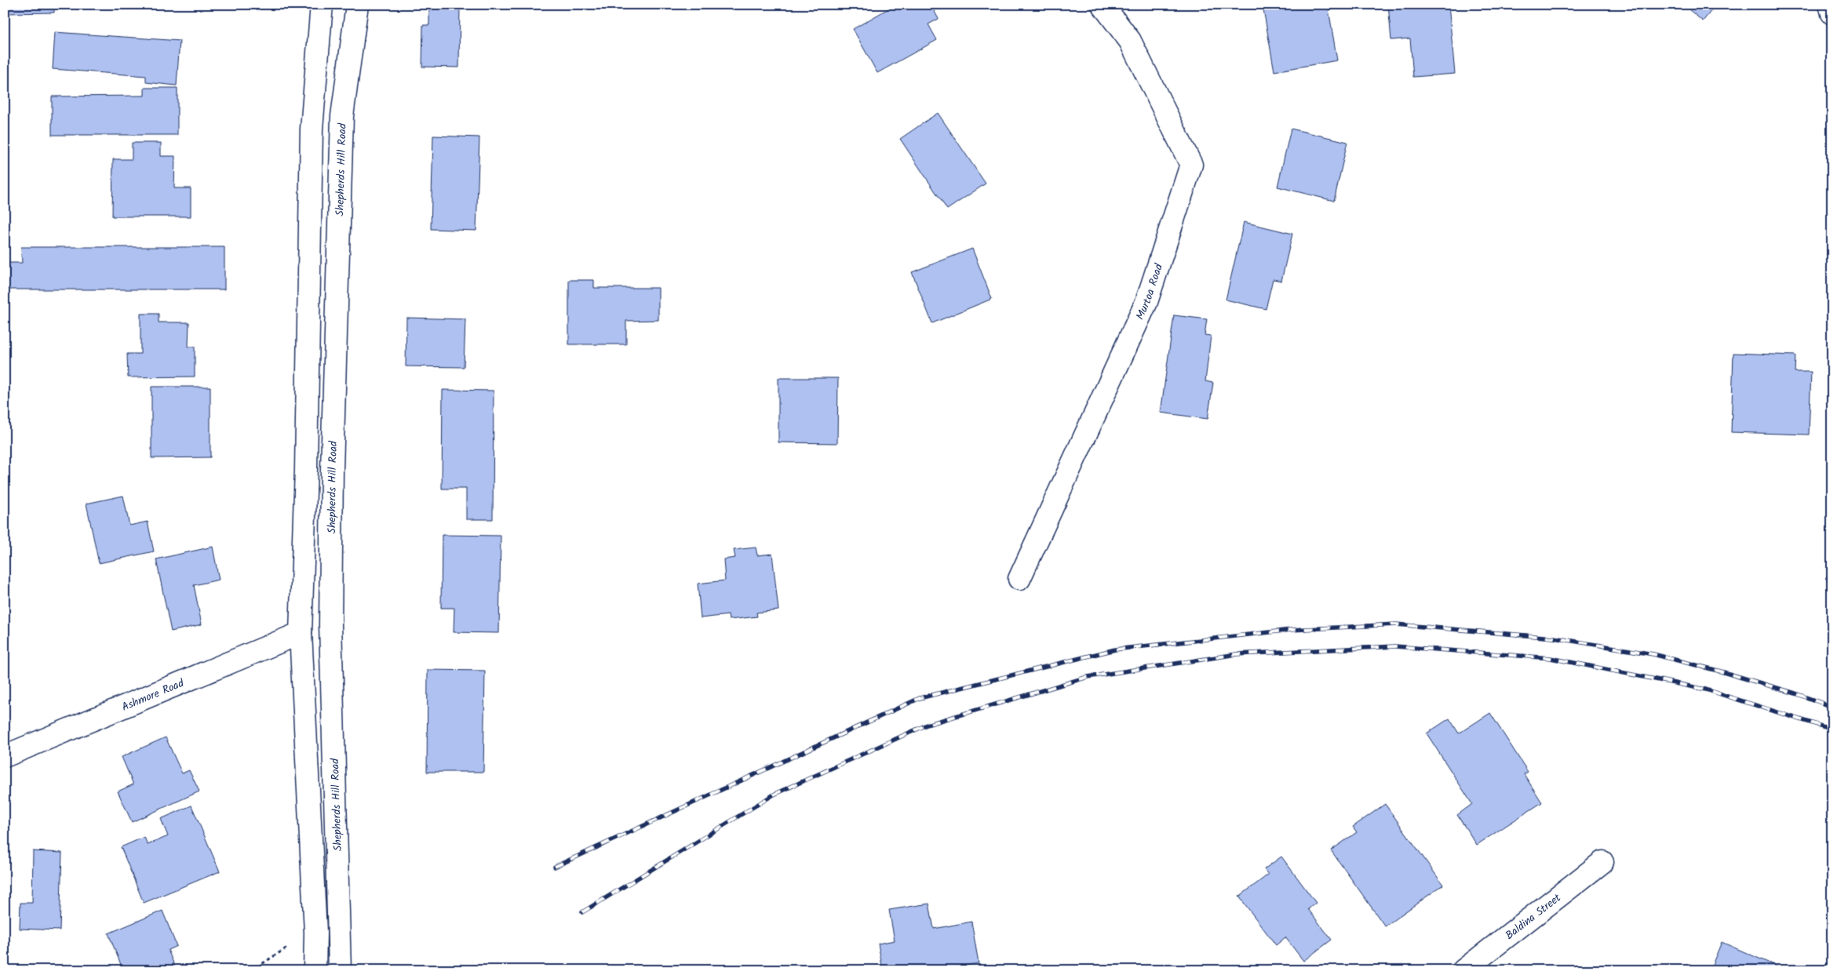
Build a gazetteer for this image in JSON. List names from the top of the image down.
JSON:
{
  "streets": {
    "main road": [
      "Shepherds Hill Road",
      "Murtoa Road",
      "Ashmore Road",
      "Baldina Street"
    ]
  }
}
